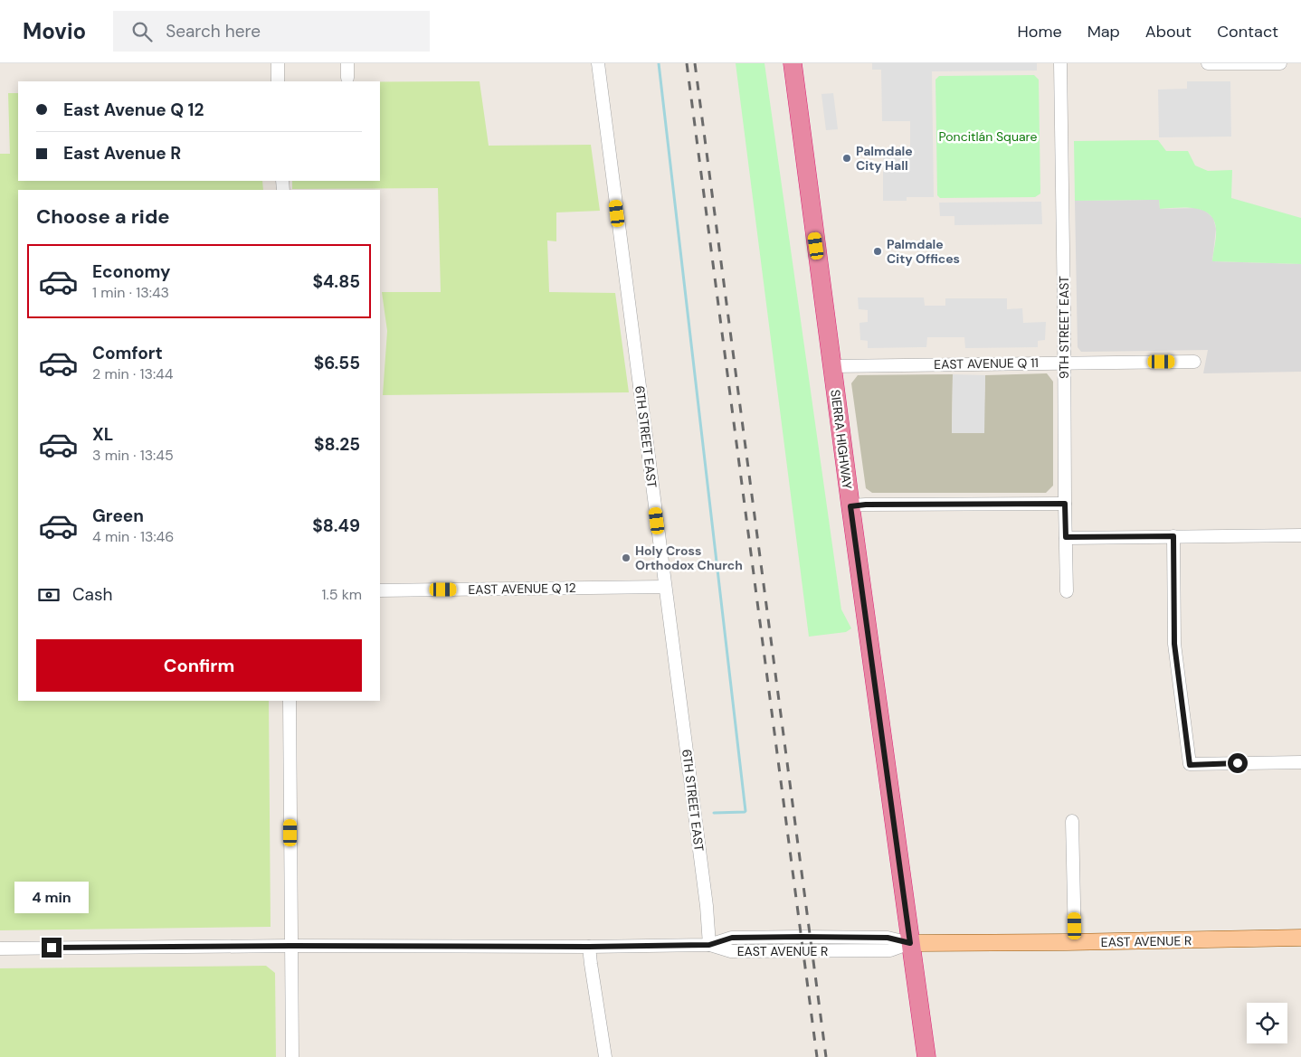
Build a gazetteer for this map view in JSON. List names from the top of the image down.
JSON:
{
  "streets": {
    "highway": ["SIERRA HIGHWAY"],
    "main road": ["EAST AVENUE R"],
    "street": [
      "9TH STREET EAST",
      "EAST AVENUE Q 11",
      "6TH STREET EAST",
      "EAST AVENUE Q 12"
    ]
  },
  "crossings": [
    ["9TH STREET EAST", "EAST AVENUE Q 11"],
    ["EAST AVENUE Q 11", "SIERRA HIGHWAY"],
    ["6TH STREET EAST", "EAST AVENUE Q 12"],
    ["6TH STREET EAST", "EAST AVENUE R"],
    ["SIERRA HIGHWAY", "EAST AVENUE R"]
  ],
  "parks": ["Poncitlán Square"],
  "places": ["Palmdale City Hall", "Palmdale City Offices", "Holy Cross Orthodox Church"],
  "page": {
    "header": "Movio",
    "search": "Search here",
    "nav": [
      "Home",
      "Map",
      "About",
      "Contact"
    ],
    "banner": ["East Avenue Q 12", "East Avenue R"],
    "heading": "Choose a ride",
    "list": [
      {
        "name": "Economy",
        "note": "1 min · 13:43",
        "value": "$4.85"
      },
      {
        "name": "Comfort",
        "note": "2 min · 13:44",
        "value": "$6.55"
      },
      {
        "name": "XL",
        "note": "3 min · 13:45",
        "value": "$8.25"
      },
      {
        "name": "Green",
        "note": "4 min · 13:46",
        "value": "$8.49"
      }
    ],
    "pay": ["Cash", "1.5 km"],
    "buttons": "Confirm",
    "bubble": "4 min"
  }
}
